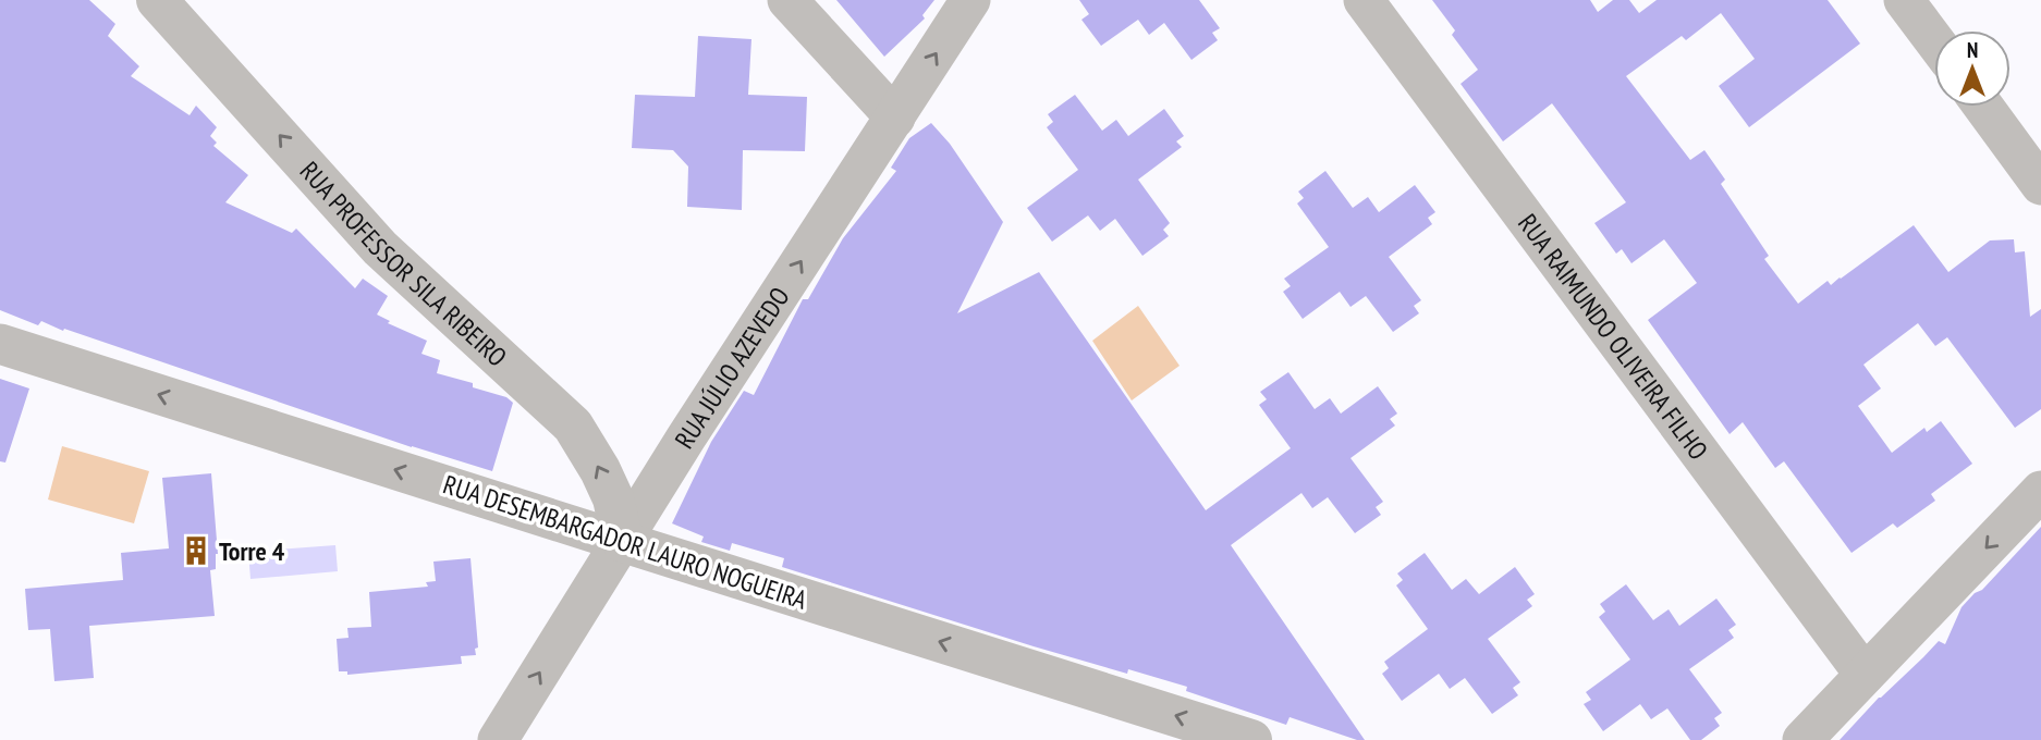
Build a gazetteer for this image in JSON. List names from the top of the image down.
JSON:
{
  "streets": {
    "street": [
      "RUA PROFESSOR SILA RIBEIRO",
      "RUA RAIMUNDO OLIVEIRA FILHO",
      "RUA JÚLIO AZEVEDO",
      "RUA DESEMBARGADOR LAURO NOGUEIRA"
    ]
  },
  "crossings": [
    ["RUA PROFESSOR SILA RIBEIRO", "RUA JÚLIO AZEVEDO"],
    ["RUA PROFESSOR SILA RIBEIRO", "RUA DESEMBARGADOR LAURO NOGUEIRA"],
    ["RUA JÚLIO AZEVEDO", "RUA DESEMBARGADOR LAURO NOGUEIRA"]
  ],
  "one_way": ["RUA PROFESSOR SILA RIBEIRO", "RUA JÚLIO AZEVEDO", "RUA DESEMBARGADOR LAURO NOGUEIRA"],
  "places": {
    "building": ["Torre 4"]
  },
  "north": "top"
}
